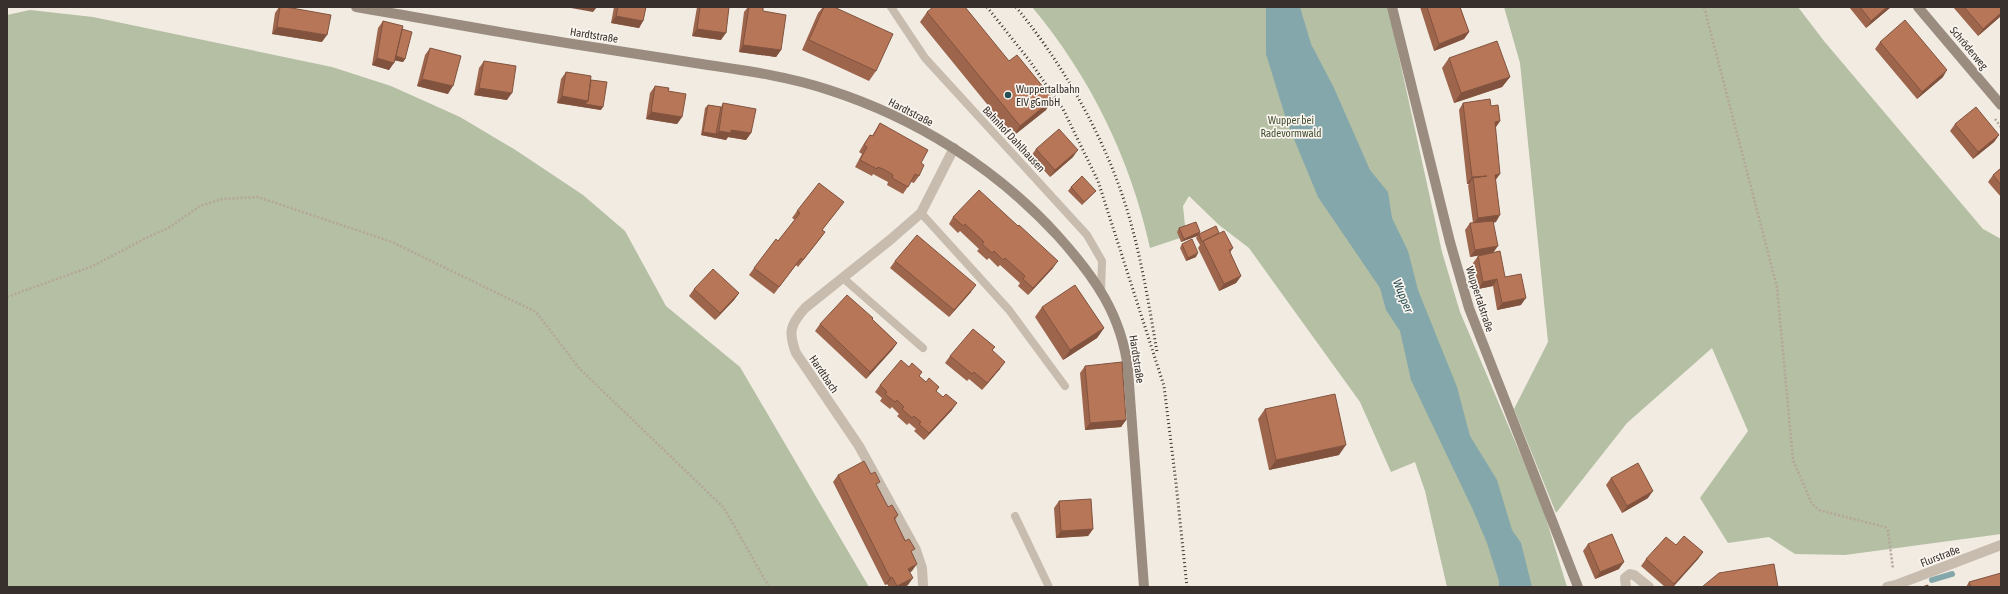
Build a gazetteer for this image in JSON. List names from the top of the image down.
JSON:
{
  "streets": {
    "main road": ["Hardtstraße", "Schröderweg", "Wuppertalstraße"],
    "street": ["Hardtbach", "Flurstraße"],
    "lane": ["Bahnhof Dahlhausen"]
  },
  "crossings": [
    ["Hardtstraße", "Bahnhof Dahlhausen"],
    ["Hardtstraße", "Hardtbach"]
  ],
  "water": ["Wupper"],
  "parks": ["Wupper bei Radevormwald"],
  "places": ["Wuppertalbahn EIV gGmbH"]
}
